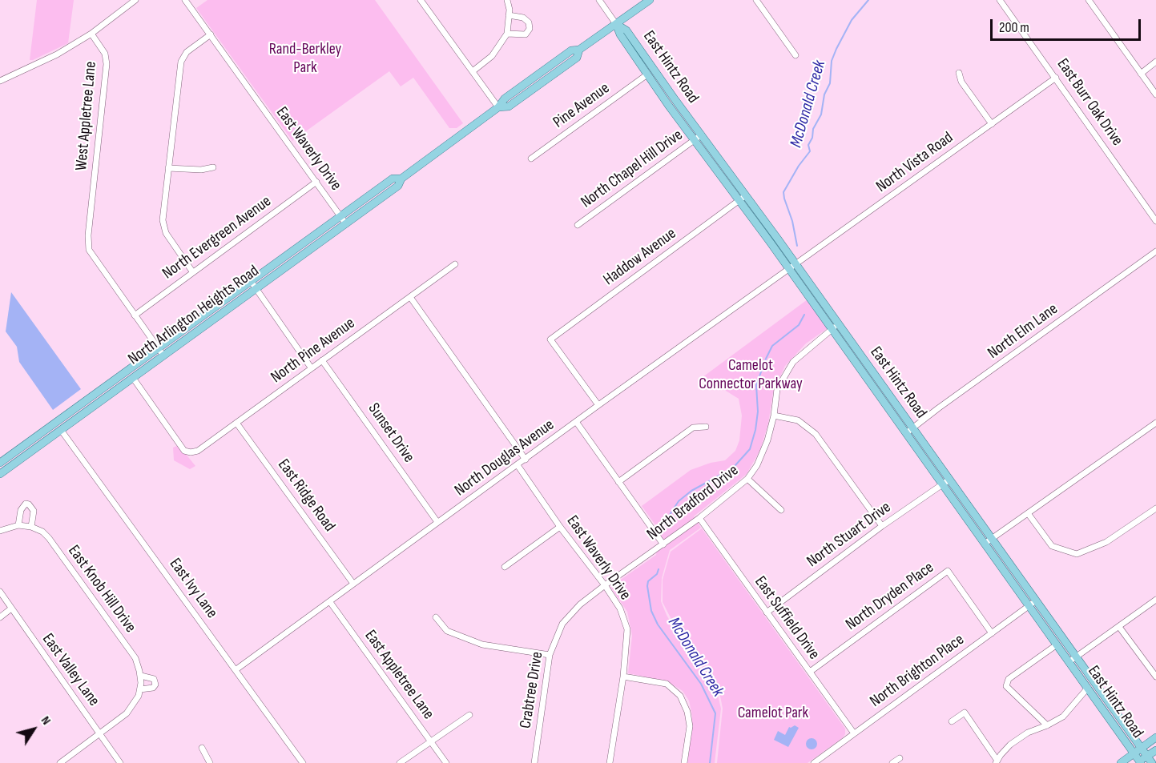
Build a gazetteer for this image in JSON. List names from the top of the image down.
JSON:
{
  "streets": {
    "main road": ["East Hintz Road", "North Arlington Heights Road"],
    "street": [
      "East Burr Oak Drive",
      "Pine Avenue",
      "West Appletree Lane",
      "East Waverly Drive",
      "North Vista Road",
      "North Chapel Hill Drive",
      "North Evergreen Avenue",
      "Haddow Avenue",
      "North Elm Lane",
      "North Pine Avenue",
      "Sunset Drive",
      "North Douglas Avenue",
      "East Ridge Road",
      "North Bradford Drive",
      "North Stuart Drive",
      "East Ivy Lane",
      "East Knob Hill Drive",
      "North Dryden Place",
      "East Suffield Drive",
      "East Valley Lane",
      "North Brighton Place",
      "East Appletree Lane",
      "Crabtree Drive"
    ]
  },
  "crossings": [
    ["East Hintz Road", "Pine Avenue"],
    ["East Hintz Road", "North Vista Road"],
    ["East Hintz Road", "North Chapel Hill Drive"],
    ["East Hintz Road", "Haddow Avenue"],
    ["East Hintz Road", "North Arlington Heights Road"],
    ["East Hintz Road", "North Elm Lane"],
    ["East Hintz Road", "North Douglas Avenue"],
    ["East Hintz Road", "North Bradford Drive"],
    ["East Hintz Road", "North Stuart Drive"],
    ["East Hintz Road", "North Brighton Place"],
    ["East Burr Oak Drive", "North Vista Road"],
    ["West Appletree Lane", "North Evergreen Avenue"],
    ["East Waverly Drive", "North Evergreen Avenue"],
    ["East Waverly Drive", "North Arlington Heights Road"],
    ["East Waverly Drive", "North Douglas Avenue"],
    ["East Waverly Drive", "North Bradford Drive"],
    ["East Waverly Drive", "Crabtree Drive"],
    ["North Vista Road", "North Douglas Avenue"],
    ["Haddow Avenue", "North Douglas Avenue"],
    ["North Arlington Heights Road", "North Pine Avenue"],
    ["North Arlington Heights Road", "East Ivy Lane"],
    ["North Pine Avenue", "Sunset Drive"],
    ["North Pine Avenue", "East Ridge Road"],
    ["Sunset Drive", "North Douglas Avenue"],
    ["North Douglas Avenue", "East Ridge Road"],
    ["North Douglas Avenue", "East Ivy Lane"],
    ["North Douglas Avenue", "East Appletree Lane"],
    ["North Bradford Drive", "East Suffield Drive"],
    ["North Bradford Drive", "Crabtree Drive"],
    ["North Stuart Drive", "East Suffield Drive"],
    ["East Knob Hill Drive", "East Valley Lane"],
    ["North Dryden Place", "East Suffield Drive"],
    ["North Dryden Place", "North Brighton Place"],
    ["East Suffield Drive", "North Brighton Place"]
  ],
  "water": ["McDonald Creek"],
  "parks": ["Rand-Berkley Park", "Camelot Connector Parkway", "Camelot Park"],
  "scale_bar": "200 m",
  "north": "top right"
}
